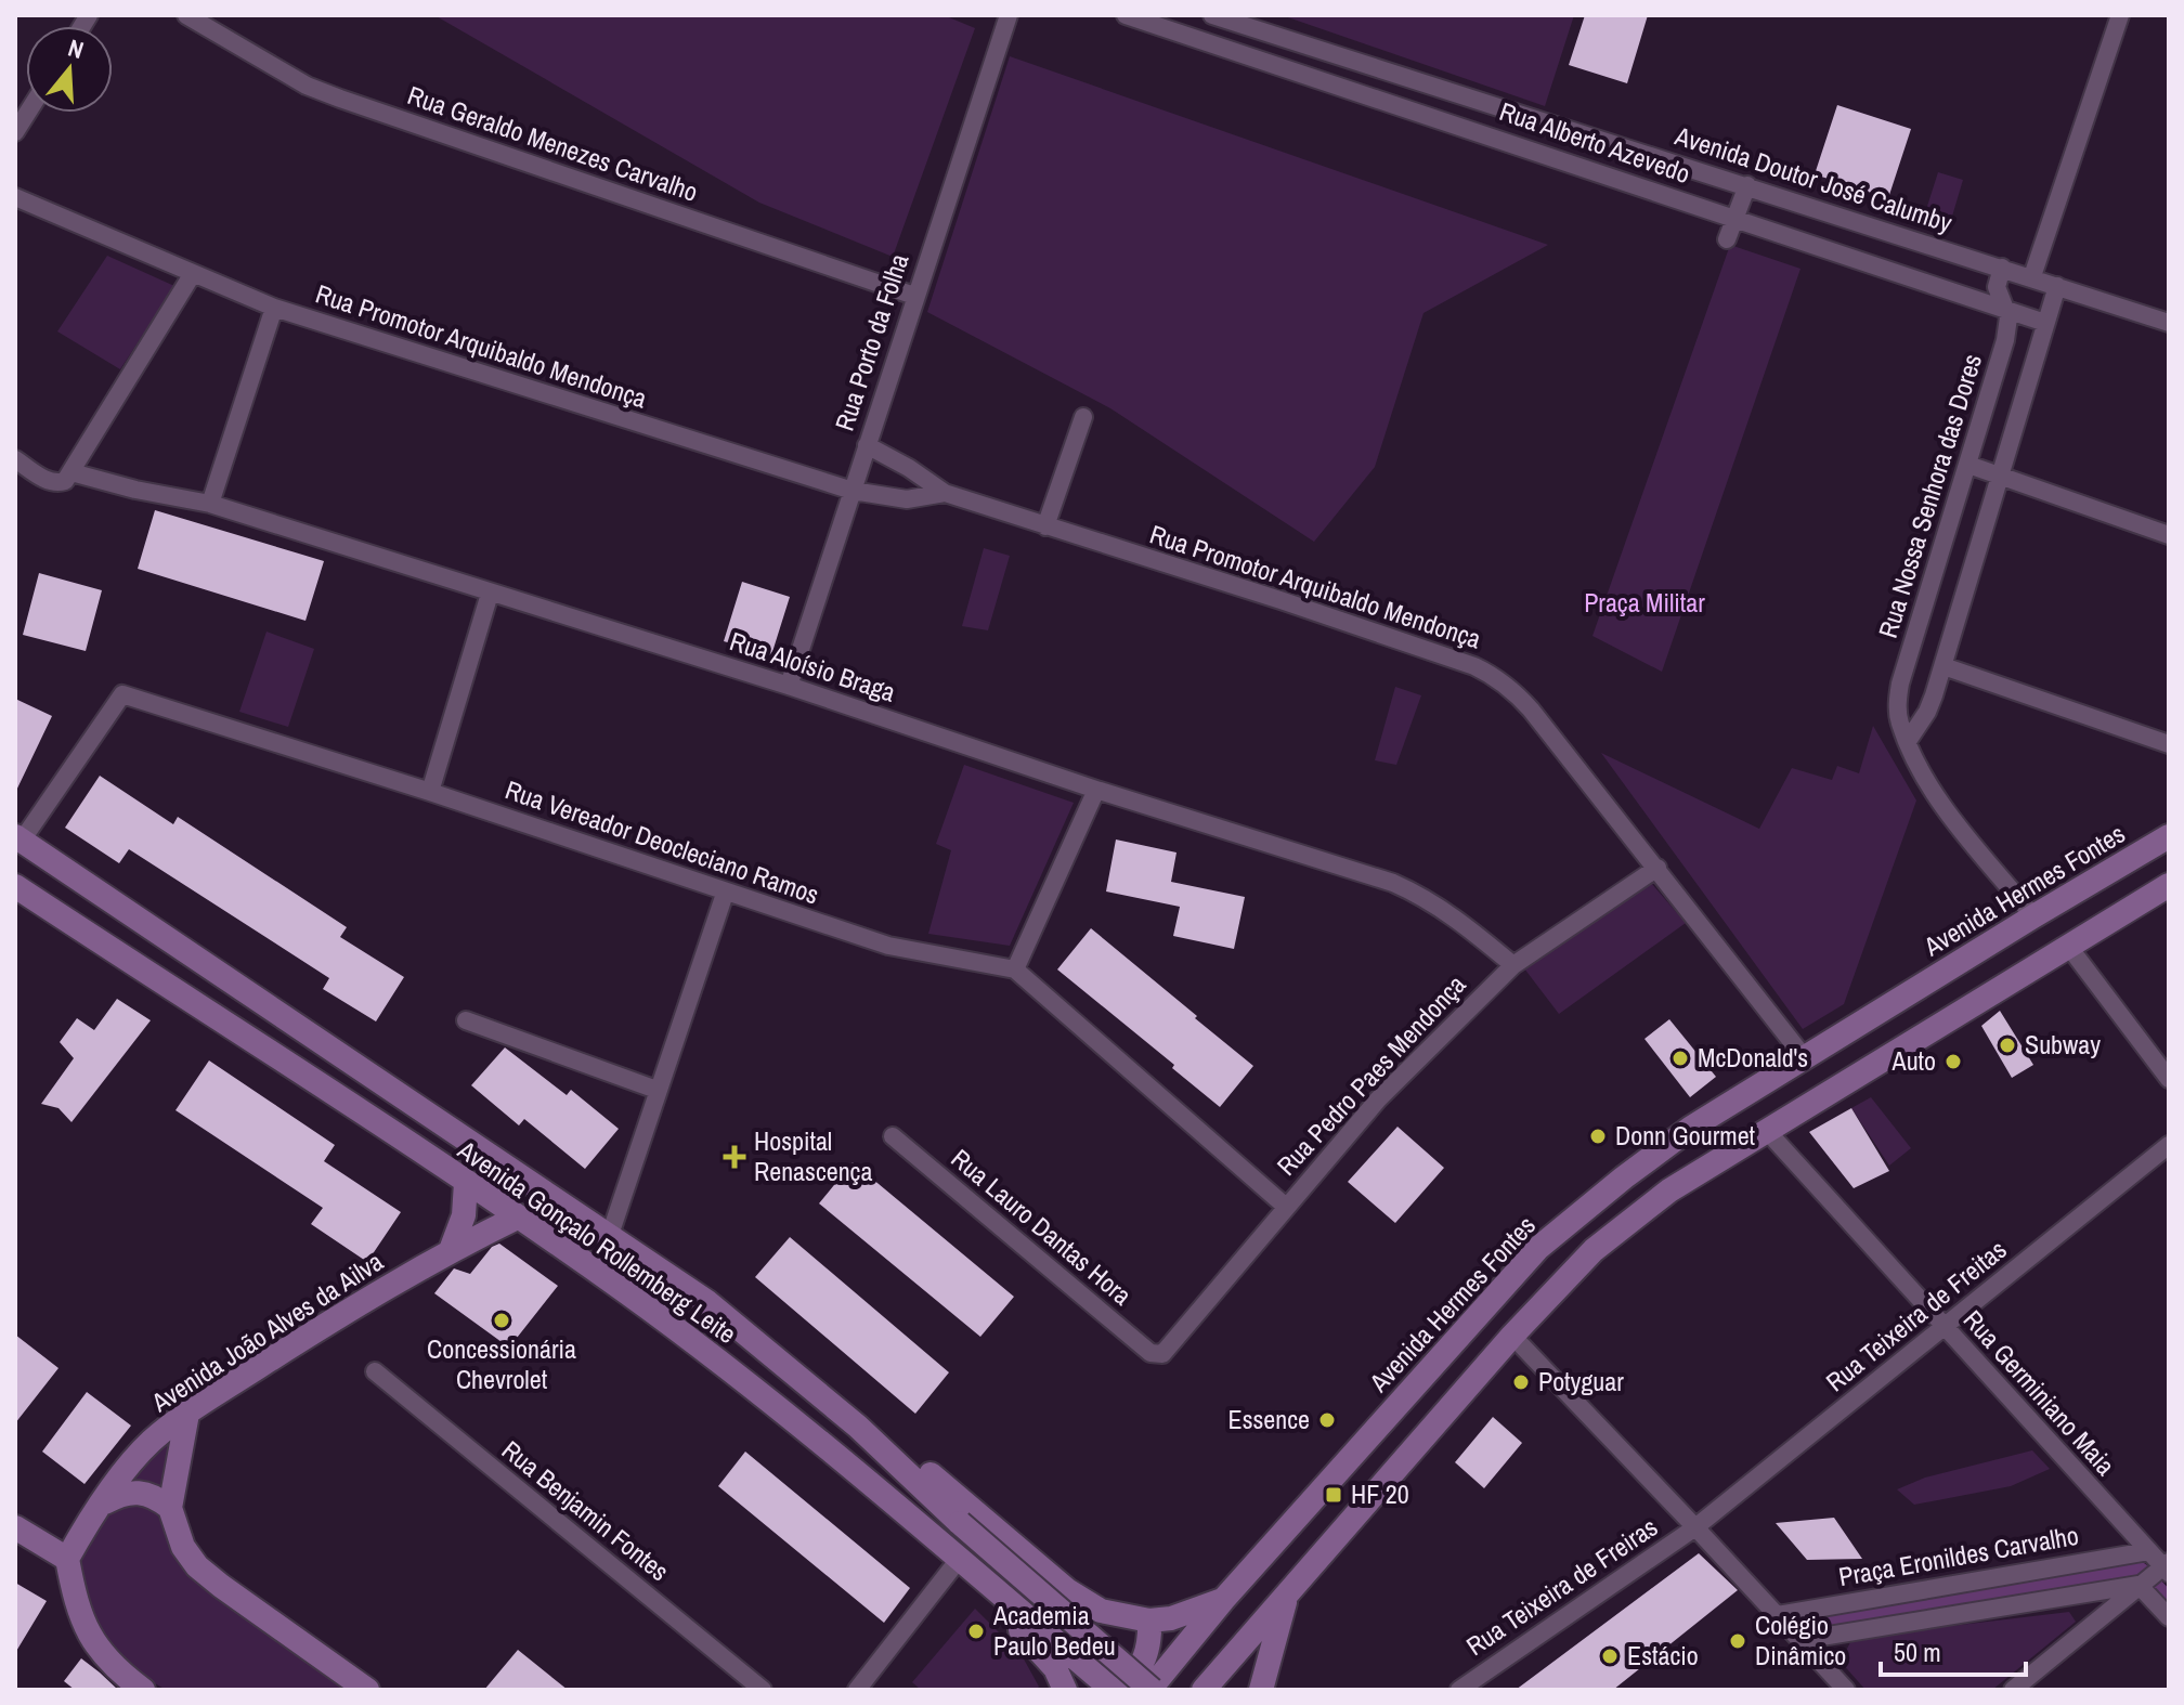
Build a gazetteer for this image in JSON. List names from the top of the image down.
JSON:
{
  "streets": {
    "main road": ["Avenida Hermes Fontes", "Avenida Gonçalo Rollemberg Leite", "Avenida João Alves da Ailva"],
    "street": [
      "Rua Alberto Azevedo",
      "Rua Geraldo Menezes Carvalho",
      "Avenida Doutor José Calumby",
      "Rua Porto da Folha",
      "Rua Promotor Arquibaldo Mendonça",
      "Rua Nossa Senhora das Dores",
      "Rua Aloísio Braga",
      "Rua Vereador Deocleciano Ramos",
      "Rua Pedro Paes Mendonça",
      "Rua Lauro Dantas Hora",
      "Rua Teixeira de Freitas",
      "Rua Germiniano Maia",
      "Rua Benjamin Fontes",
      "Praça Eronildes Carvalho",
      "Rua Teixeira de Freiras"
    ]
  },
  "crossings": [
    ["Rua Alberto Azevedo", "Rua Nossa Senhora das Dores"],
    ["Rua Geraldo Menezes Carvalho", "Rua Porto da Folha"],
    ["Avenida Doutor José Calumby", "Rua Nossa Senhora das Dores"],
    ["Rua Porto da Folha", "Rua Promotor Arquibaldo Mendonça"],
    ["Rua Porto da Folha", "Rua Aloísio Braga"],
    ["Rua Promotor Arquibaldo Mendonça", "Avenida Hermes Fontes"],
    ["Rua Promotor Arquibaldo Mendonça", "Rua Pedro Paes Mendonça"],
    ["Rua Nossa Senhora das Dores", "Avenida Hermes Fontes"],
    ["Rua Aloísio Braga", "Rua Pedro Paes Mendonça"],
    ["Rua Vereador Deocleciano Ramos", "Avenida Gonçalo Rollemberg Leite"],
    ["Avenida Hermes Fontes", "Avenida Gonçalo Rollemberg Leite"],
    ["Rua Pedro Paes Mendonça", "Rua Lauro Dantas Hora"],
    ["Avenida Gonçalo Rollemberg Leite", "Avenida João Alves da Ailva"],
    ["Rua Teixeira de Freitas", "Rua Germiniano Maia"],
    ["Rua Teixeira de Freitas", "Rua Teixeira de Freiras"],
    ["Rua Germiniano Maia", "Praça Eronildes Carvalho"]
  ],
  "parks": ["Praça Militar"],
  "places": {
    "other": [
      "Subway",
      "McDonald's",
      "Auto",
      "Donn Gourmet",
      "Concessionária Chevrolet",
      "Potyguar",
      "Essence",
      "Academia Paulo Bedeu",
      "Colégio Dinâmico",
      "Estácio"
    ],
    "health": ["Hospital Renascença"],
    "transit": ["HF 20"]
  },
  "scale_bar": "50 m",
  "north": "top"
}
